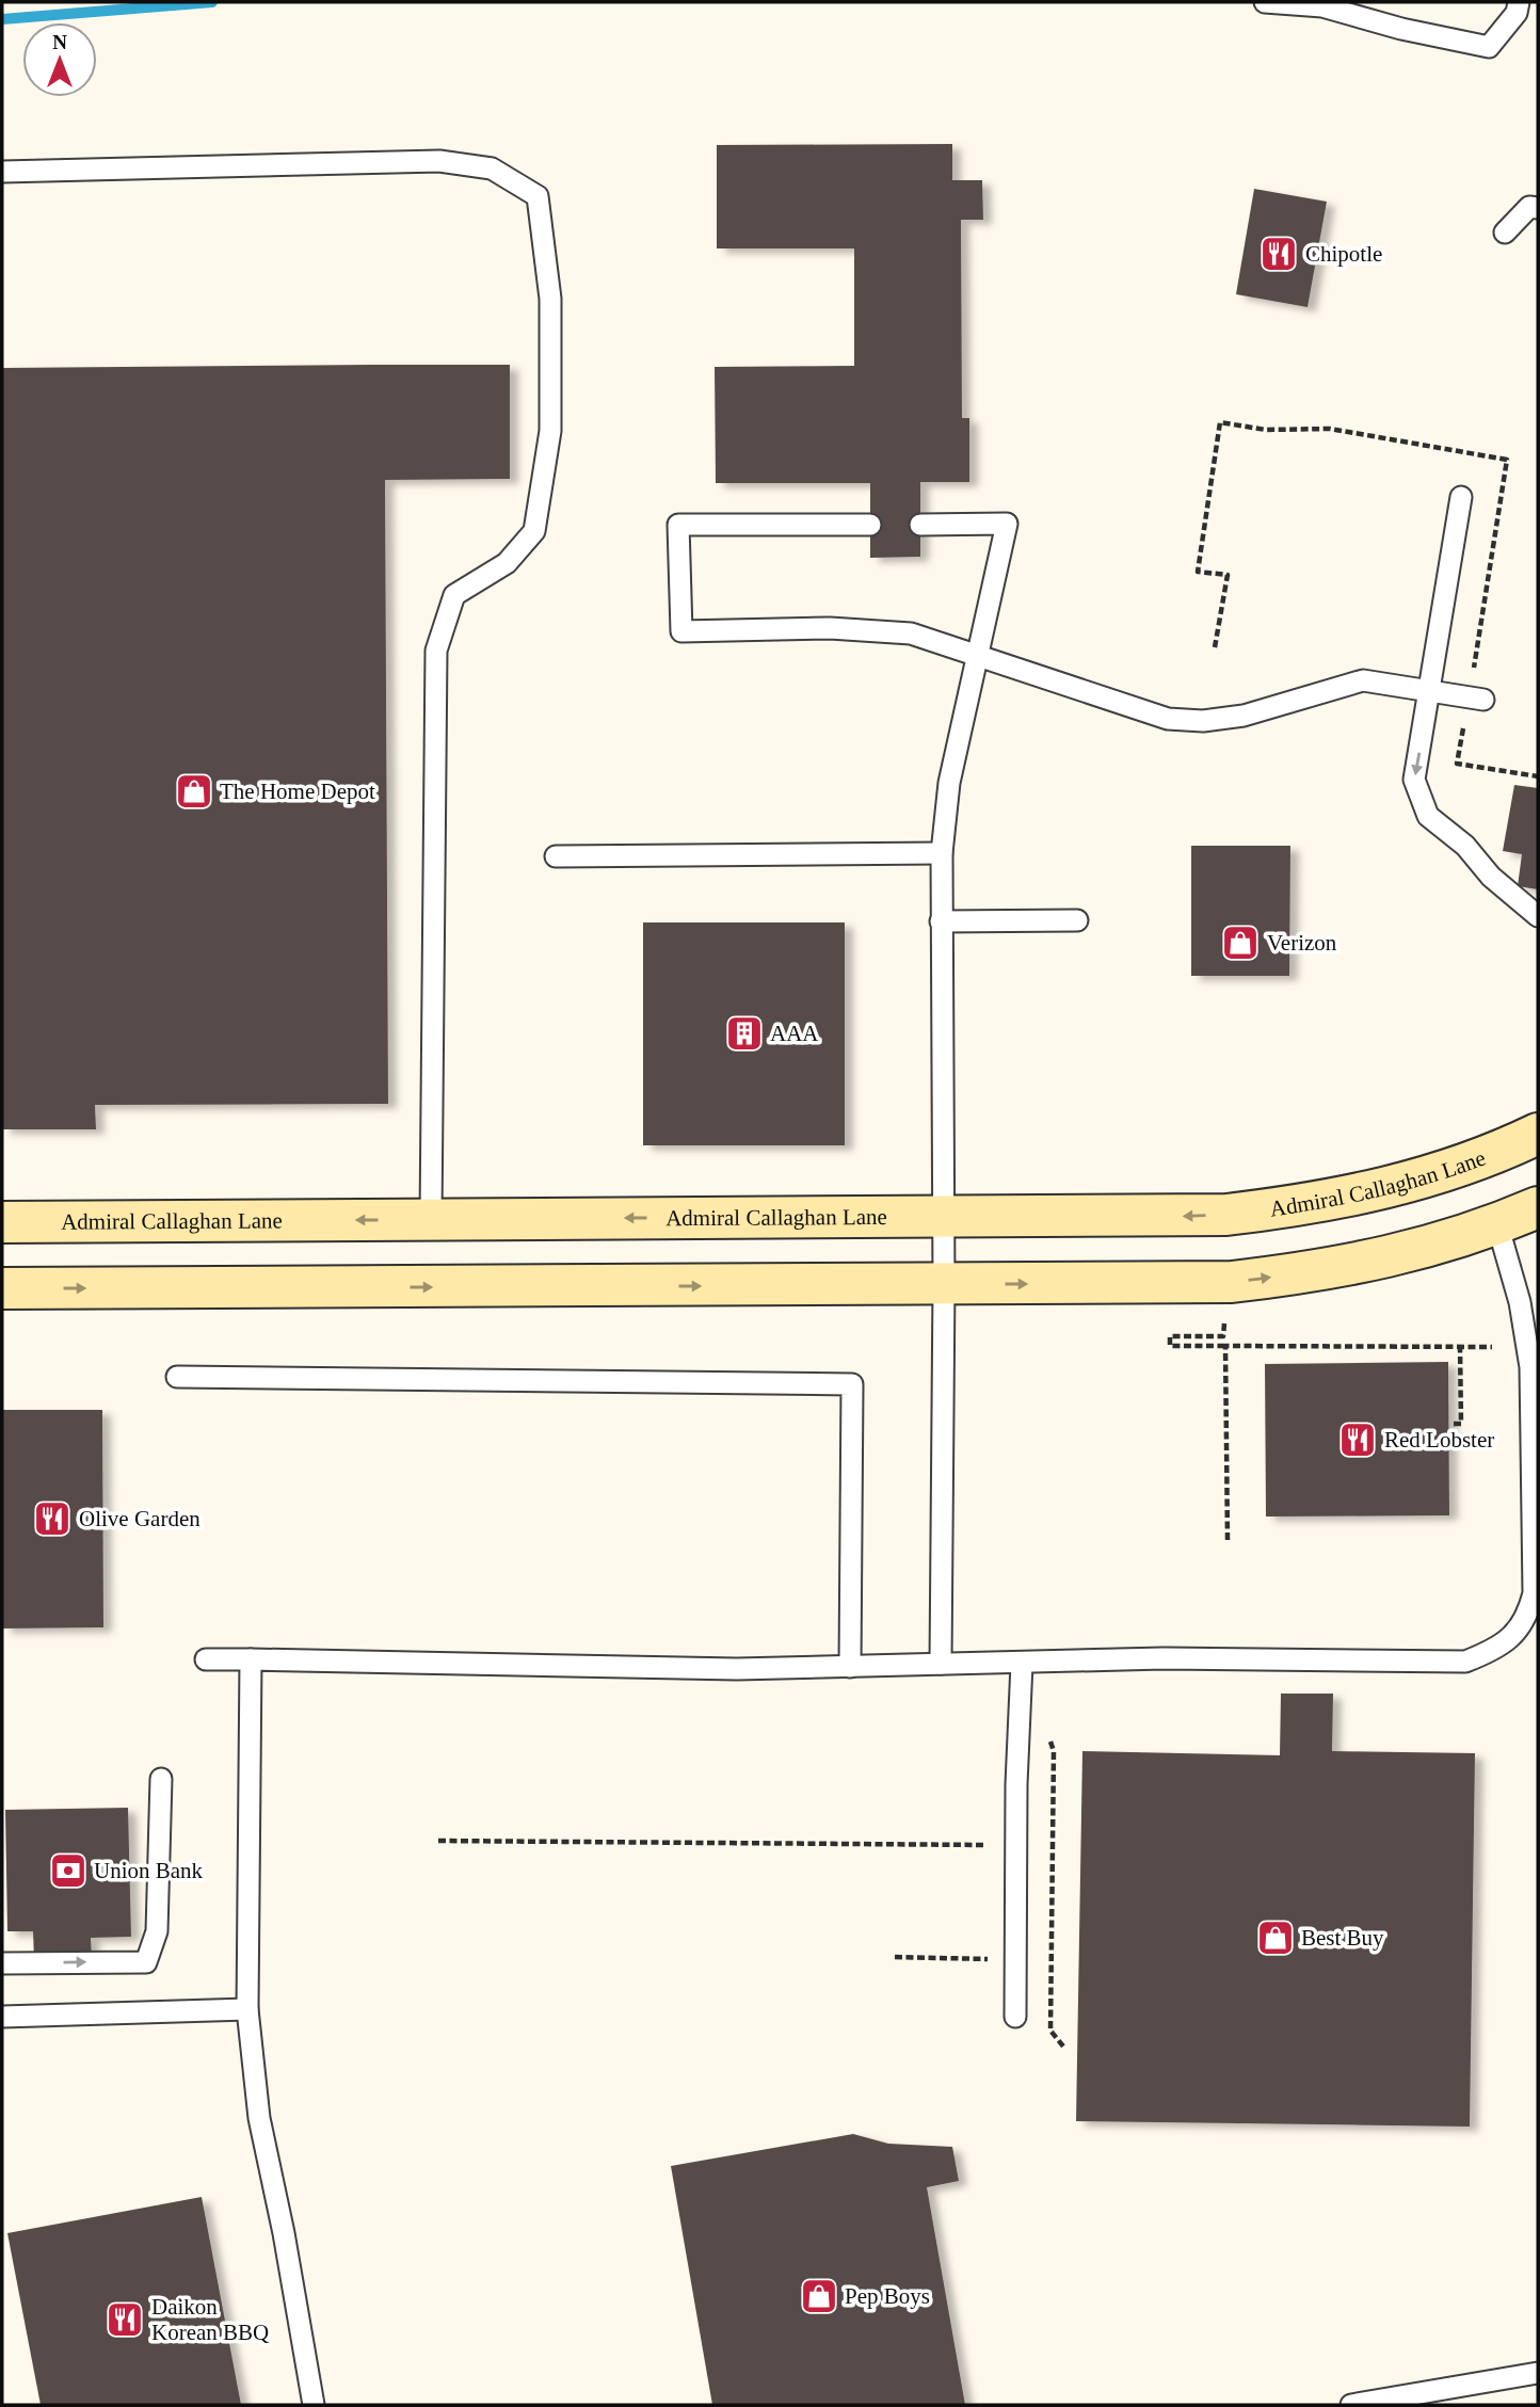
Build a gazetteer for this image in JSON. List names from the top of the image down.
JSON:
{
  "streets": {
    "main road": ["Admiral Callaghan Lane"]
  },
  "places": {
    "restaurant": [
      "Chipotle",
      "Red Lobster",
      "Olive Garden",
      "Daikon Korean BBQ"
    ],
    "shop": [
      "The Home Depot",
      "Verizon",
      "Best Buy",
      "Pep Boys"
    ],
    "building": ["AAA"],
    "bank": ["Union Bank"]
  },
  "north": "top"
}
